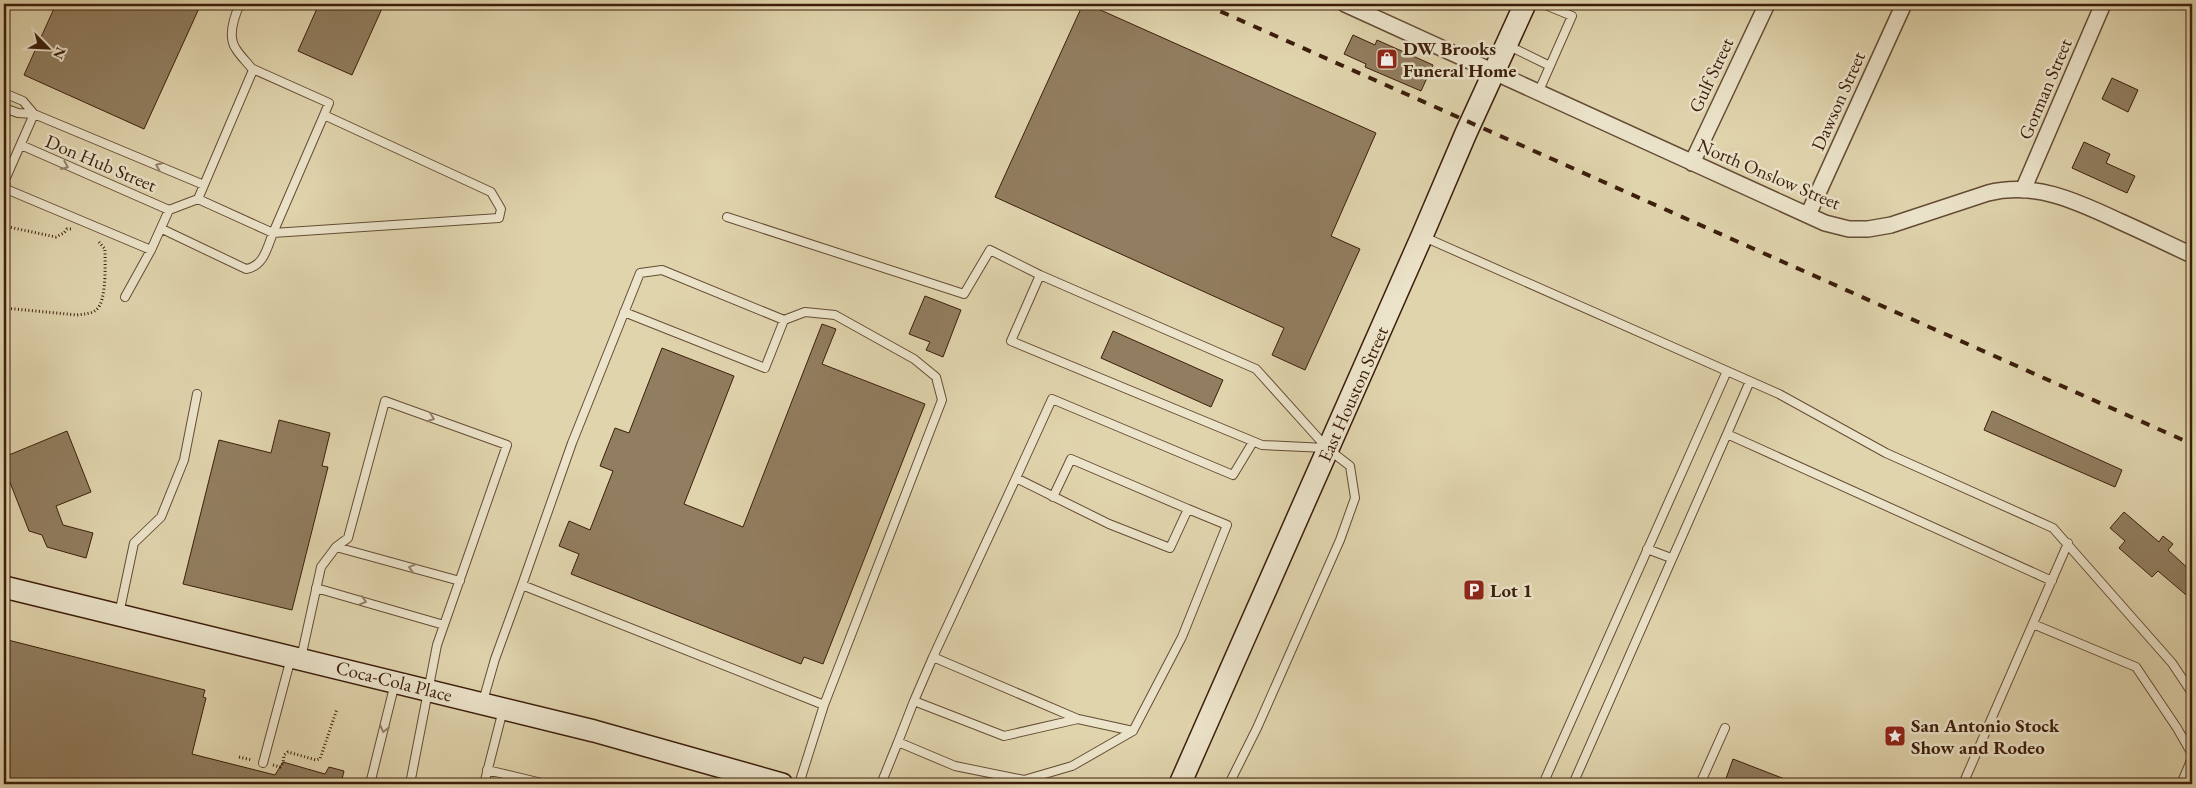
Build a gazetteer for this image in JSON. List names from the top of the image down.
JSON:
{
  "streets": {
    "main road": ["East Houston Street", "Coca-Cola Place"],
    "street": [
      "Gulf Street",
      "Gorman Street",
      "Dawson Street",
      "North Onslow Street"
    ],
    "lane": ["Don Hub Street"]
  },
  "crossings": [
    ["Gulf Street", "North Onslow Street"],
    ["Gorman Street", "North Onslow Street"],
    ["Dawson Street", "North Onslow Street"],
    ["North Onslow Street", "East Houston Street"]
  ],
  "places": {
    "shop": ["DW Brooks Funeral Home"],
    "parking": ["Lot 1"],
    "place": ["San Antonio Stock Show and Rodeo"]
  },
  "north": "bottom right"
}
